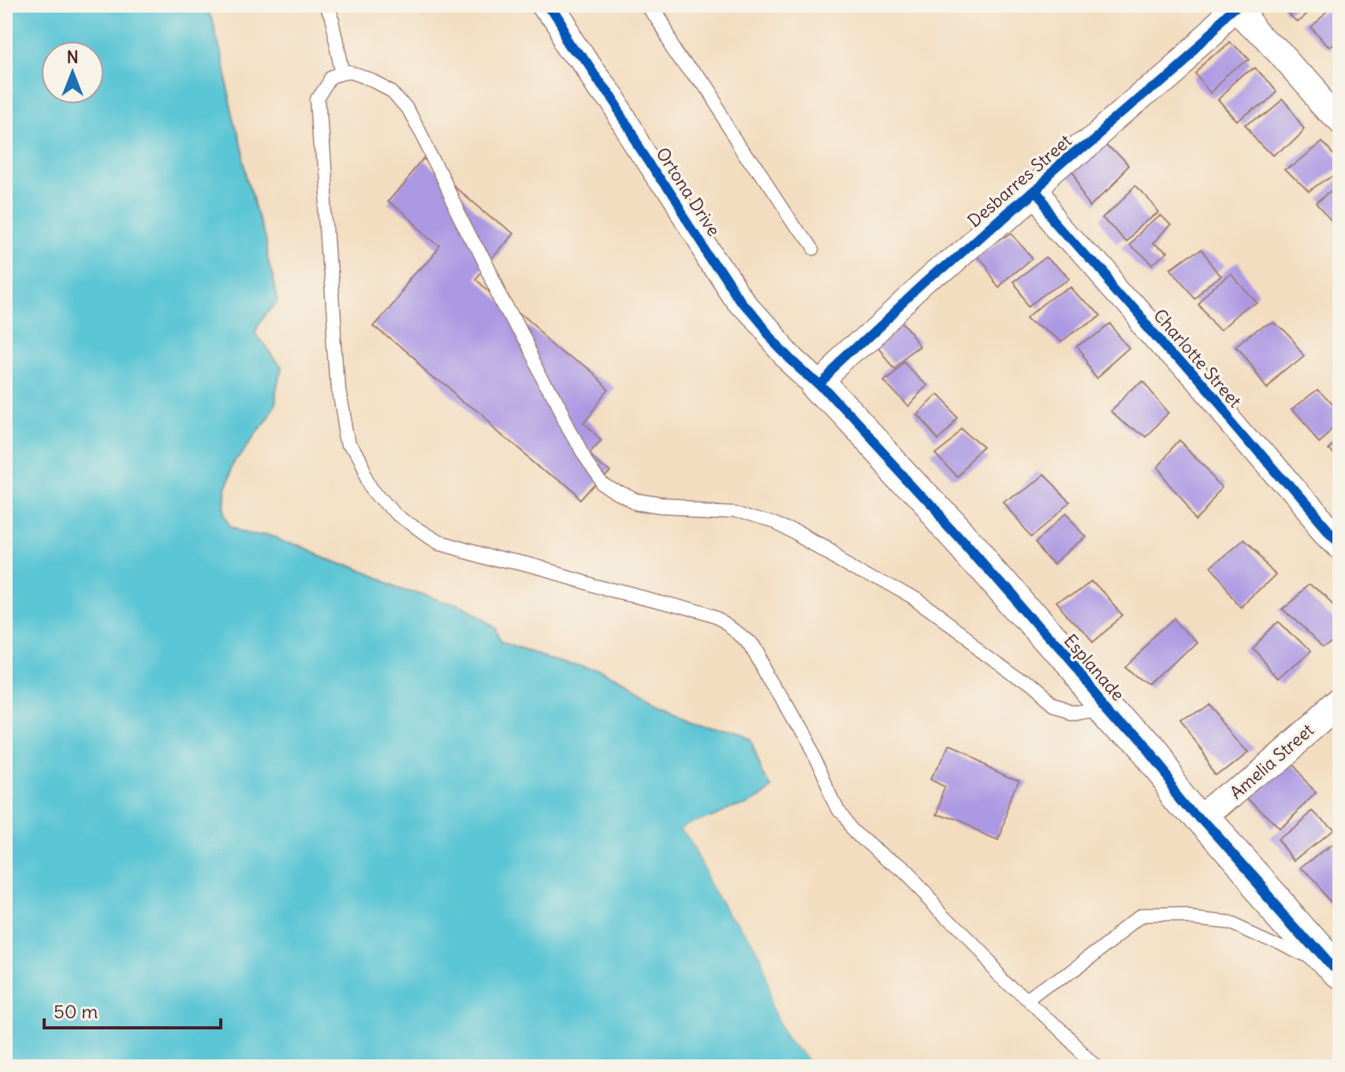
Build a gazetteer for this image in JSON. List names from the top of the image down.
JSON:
{
  "streets": {
    "street": [
      "Desbarres Street",
      "Ortona Drive",
      "Charlotte Street",
      "Esplanade",
      "Amelia Street"
    ]
  },
  "crossings": [
    ["Desbarres Street", "Ortona Drive"],
    ["Desbarres Street", "Charlotte Street"],
    ["Desbarres Street", "Esplanade"],
    ["Ortona Drive", "Esplanade"],
    ["Esplanade", "Amelia Street"]
  ],
  "scale_bar": "50 m",
  "north": "top"
}
